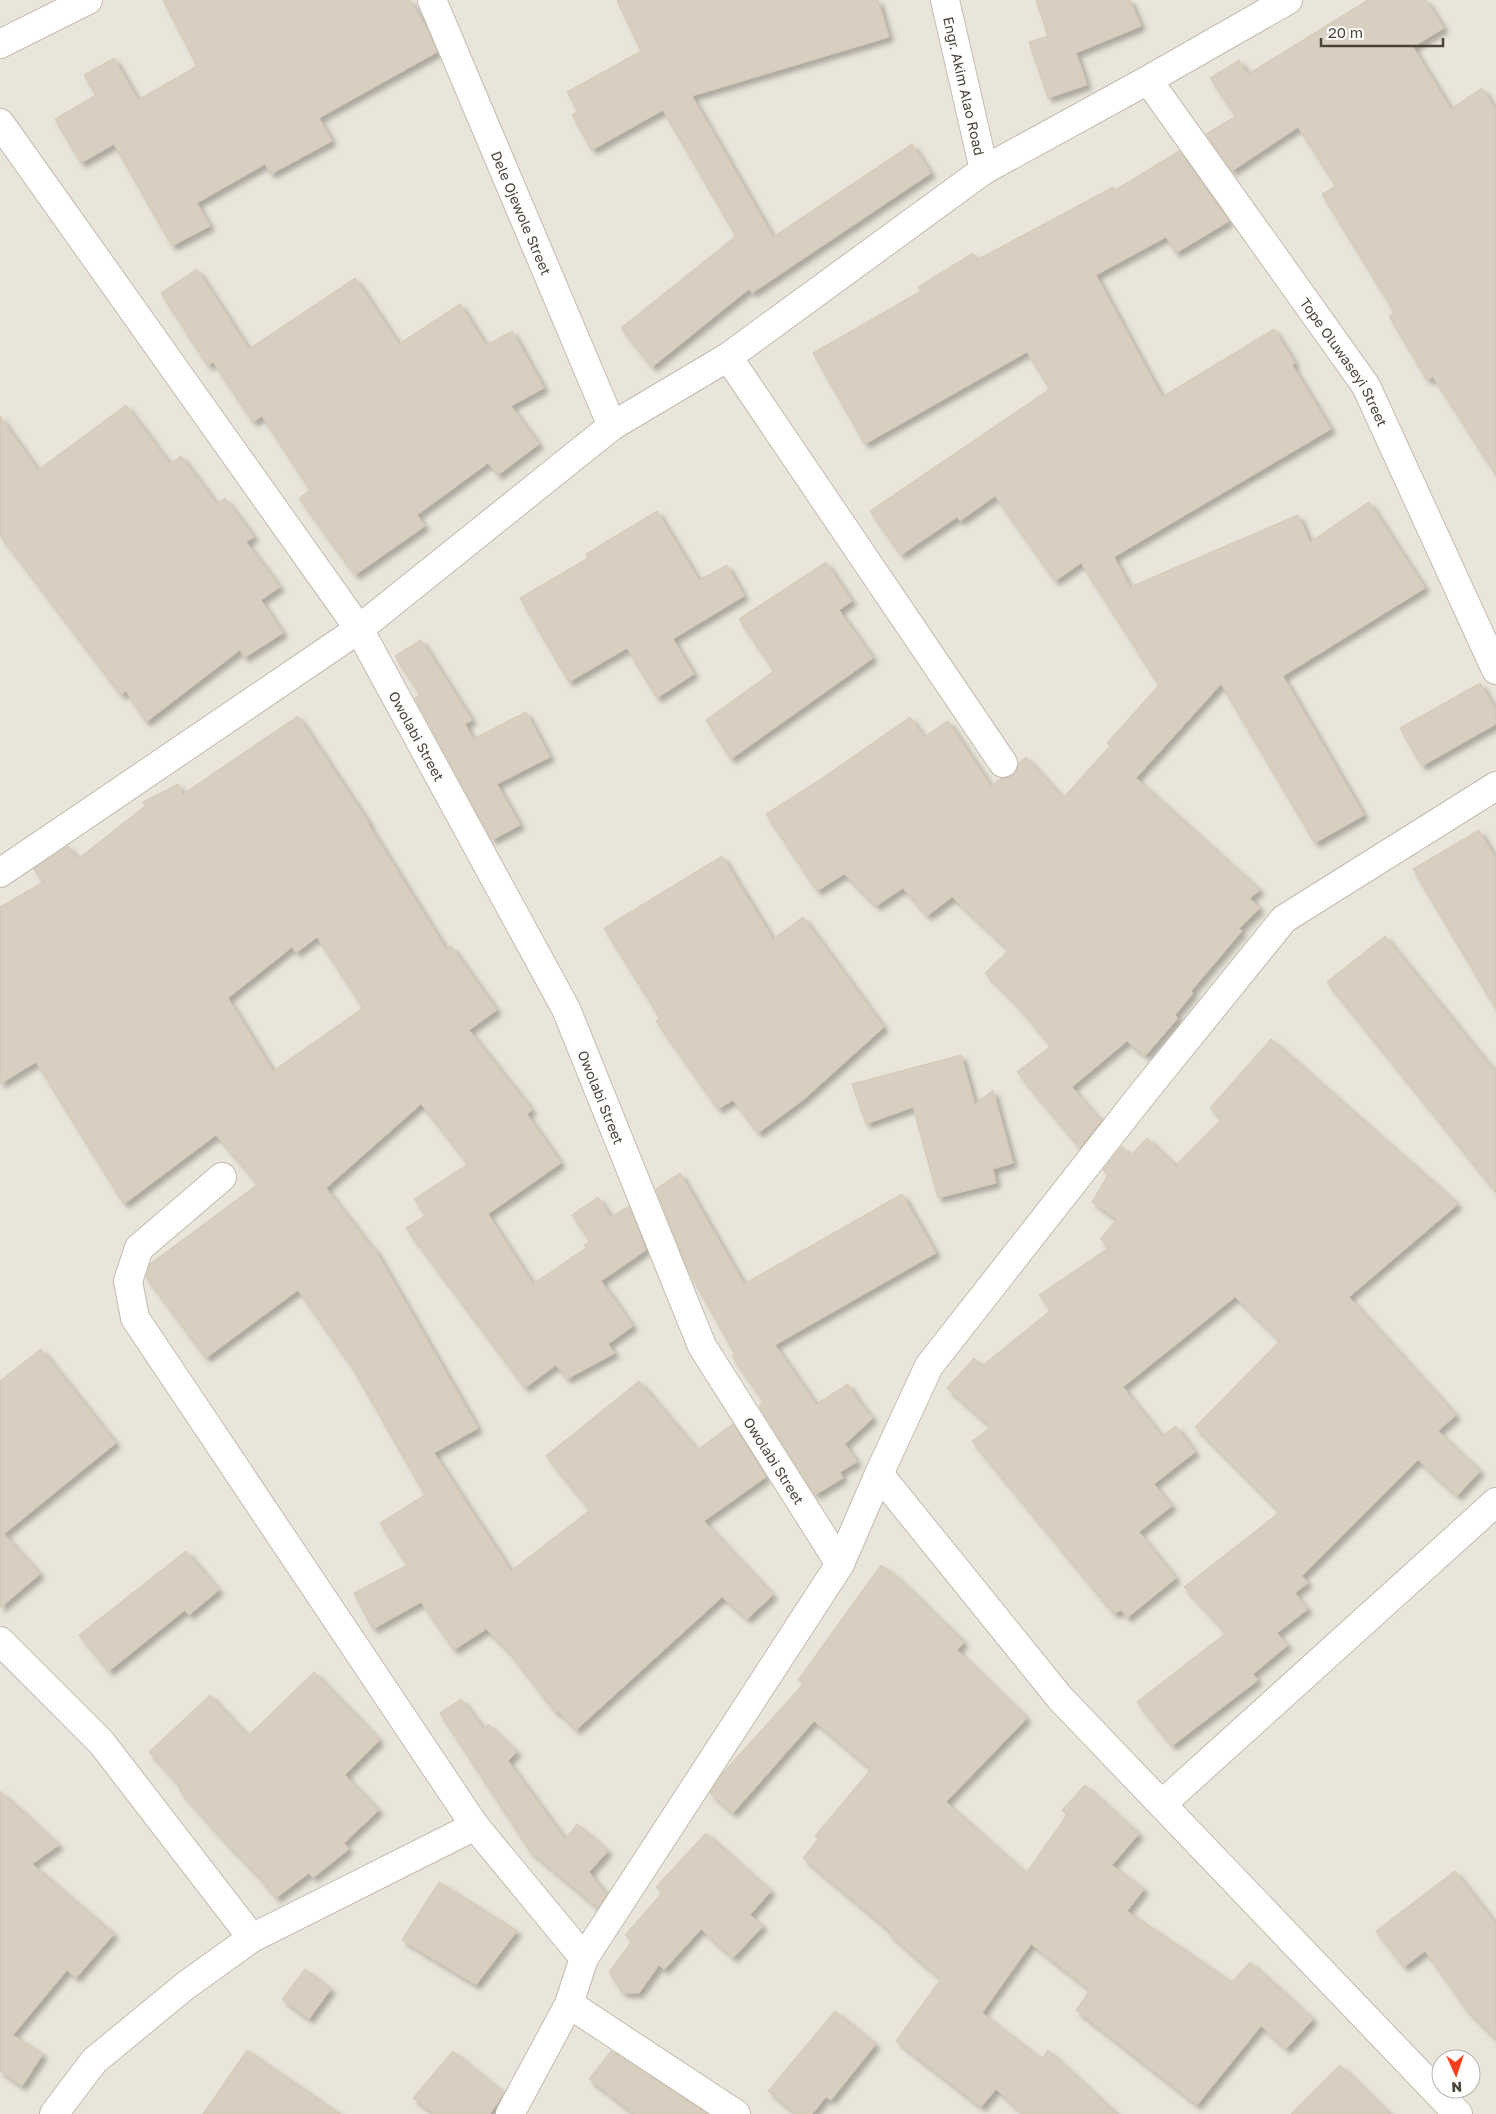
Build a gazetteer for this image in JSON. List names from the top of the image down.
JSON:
{
  "streets": {
    "street": [
      "Engr. Akim Alao Road",
      "Dele Ojewole Street",
      "Tope Oluwaseyi Street",
      "Owolabi Street"
    ]
  },
  "scale_bar": "20 m",
  "north": "bottom"
}
